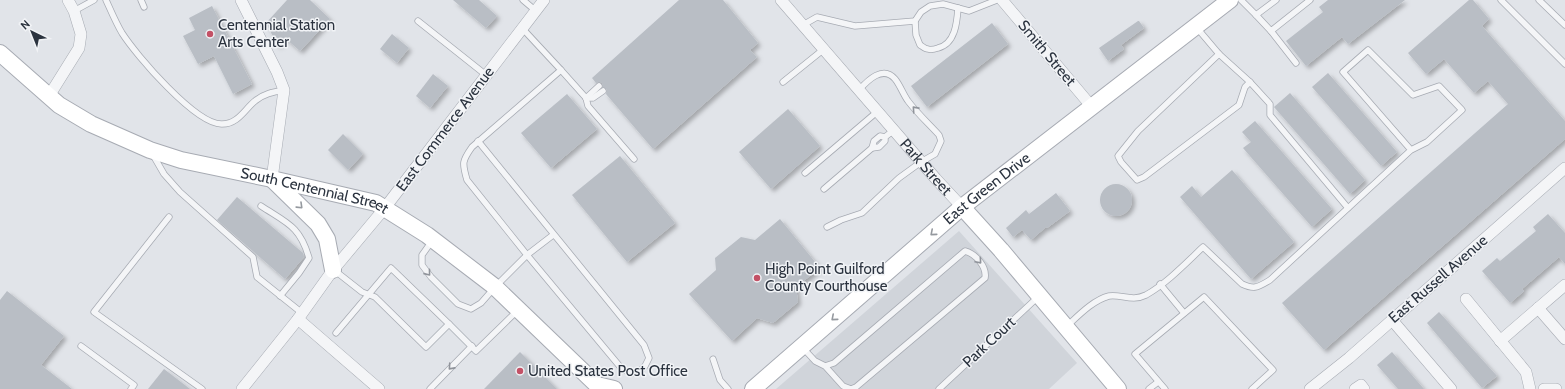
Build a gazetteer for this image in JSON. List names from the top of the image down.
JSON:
{
  "streets": {
    "main road": ["Park Street", "East Green Drive", "South Centennial Street"],
    "street": ["Smith Street", "East Commerce Avenue", "East Russell Avenue"],
    "lane": ["Park Court"]
  },
  "crossings": [
    ["Smith Street", "East Green Drive"],
    ["East Commerce Avenue", "South Centennial Street"],
    ["Park Street", "East Green Drive"],
    ["Park Street", "Park Court"]
  ],
  "places": ["Centennial Station Arts Center", "High Point Guilford County Courthouse", "United States Post Office"],
  "north": "top left"
}
